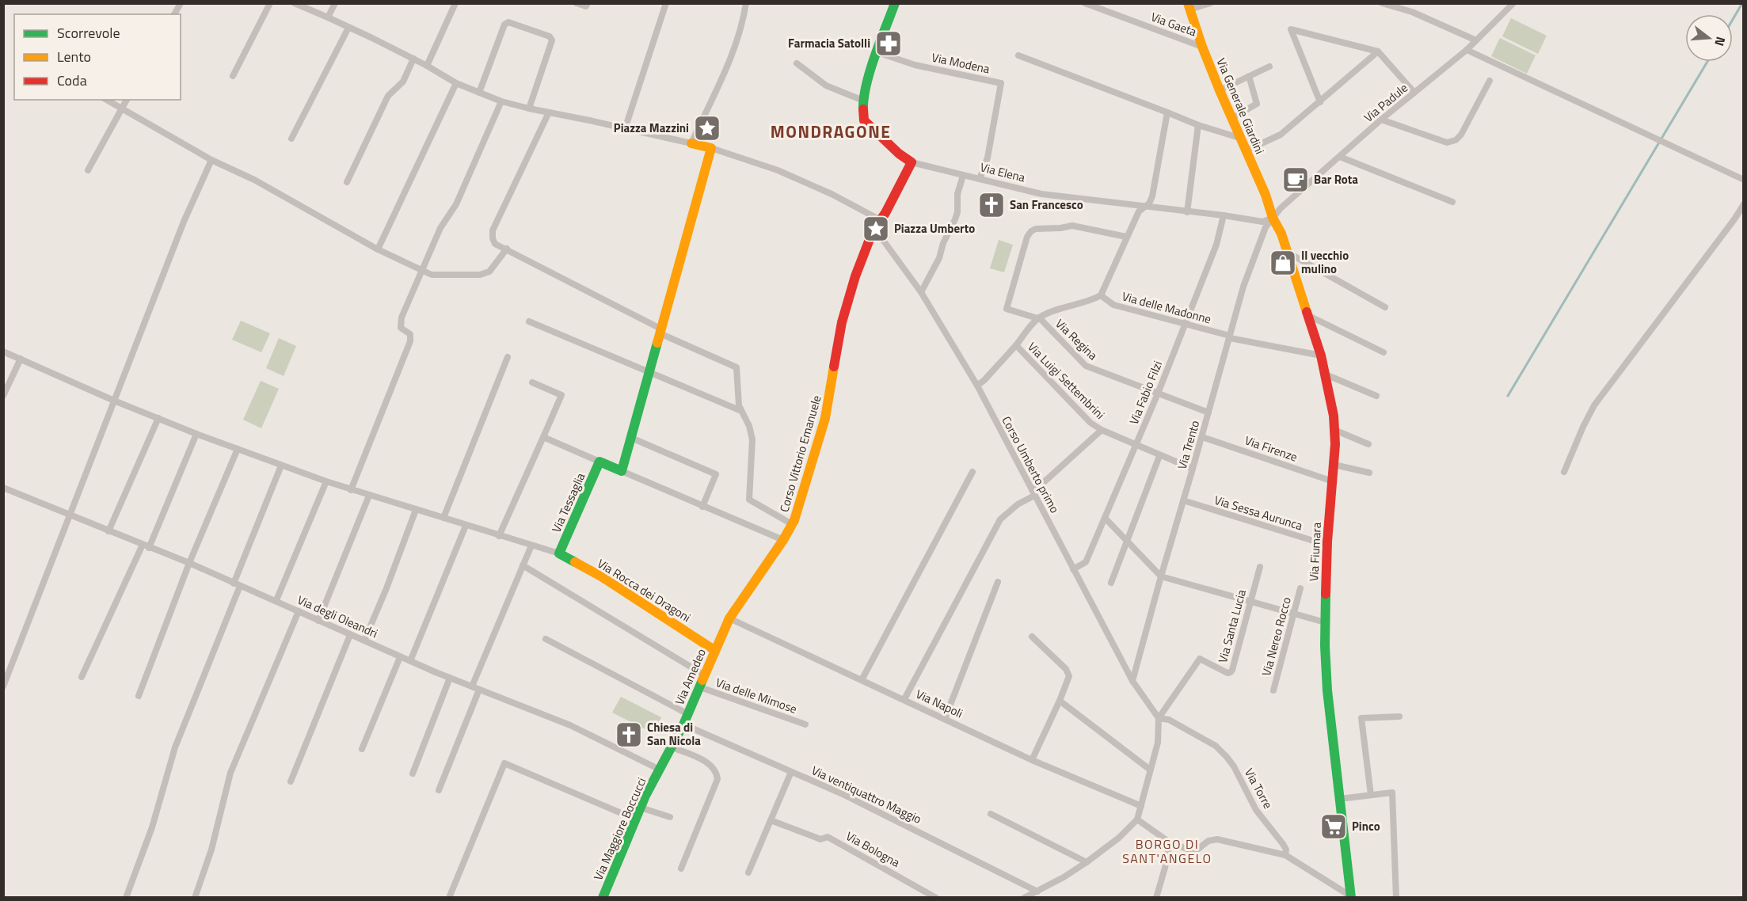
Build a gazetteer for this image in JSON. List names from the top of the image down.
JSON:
{
  "streets": {
    "street": [
      "Via Gaeta",
      "Via Modena",
      "Via Padule",
      "Via Generale Giardini",
      "Via Elena",
      "Via delle Madonne",
      "Via Regina",
      "Via Luigi Settembrini",
      "Via Fabio Filzi",
      "Via Trento",
      "Via Firenze",
      "Corso Vittorio Emanuele",
      "Corso Umberto primo",
      "Via Tessaglia",
      "Via Sessa Aurunca",
      "Via Fiumara",
      "Via Rocca dei Dragoni",
      "Via degli Oleandri",
      "Via Santa Lucia",
      "Via Nereo Rocco",
      "Via Amedeo",
      "Via delle Mimose",
      "Via Napoli",
      "Via Torre",
      "Via ventiquattro Maggio",
      "Via Maggiore Boccucci",
      "Via Bologna"
    ]
  },
  "crossings": [
    ["Via Gaeta", "Via Generale Giardini"],
    ["Via Modena", "Via Elena"],
    ["Via Padule", "Via Generale Giardini"],
    ["Via Padule", "Via Elena"],
    ["Via Padule", "Via Trento"],
    ["Via Padule", "Via Fiumara"],
    ["Via Generale Giardini", "Via Elena"],
    ["Via Generale Giardini", "Via Trento"],
    ["Via Generale Giardini", "Via Fiumara"],
    ["Via Elena", "Via Fabio Filzi"],
    ["Via Elena", "Via Trento"],
    ["Via Elena", "Corso Vittorio Emanuele"],
    ["Via Elena", "Via Fiumara"],
    ["Via delle Madonne", "Via Fabio Filzi"],
    ["Via delle Madonne", "Via Trento"],
    ["Via delle Madonne", "Via Fiumara"],
    ["Via Regina", "Via Fabio Filzi"],
    ["Via Regina", "Via Trento"],
    ["Via Luigi Settembrini", "Via Fabio Filzi"],
    ["Via Luigi Settembrini", "Via Trento"],
    ["Via Luigi Settembrini", "Corso Umberto primo"],
    ["Via Luigi Settembrini", "Via Napoli"],
    ["Via Fabio Filzi", "Corso Umberto primo"],
    ["Via Trento", "Via Firenze"],
    ["Via Trento", "Corso Umberto primo"],
    ["Via Trento", "Via Sessa Aurunca"],
    ["Via Trento", "Via Fiumara"],
    ["Via Firenze", "Via Fiumara"],
    ["Corso Vittorio Emanuele", "Corso Umberto primo"],
    ["Corso Vittorio Emanuele", "Via Amedeo"],
    ["Corso Vittorio Emanuele", "Via Napoli"],
    ["Corso Umberto primo", "Via Santa Lucia"],
    ["Corso Umberto primo", "Via Torre"],
    ["Via Tessaglia", "Via Rocca dei Dragoni"],
    ["Via Sessa Aurunca", "Via Fiumara"],
    ["Via Rocca dei Dragoni", "Via Amedeo"],
    ["Via degli Oleandri", "Via Amedeo"],
    ["Via degli Oleandri", "Via Maggiore Boccucci"],
    ["Via Santa Lucia", "Via Torre"],
    ["Via Amedeo", "Via delle Mimose"],
    ["Via Amedeo", "Via Napoli"],
    ["Via Amedeo", "Via ventiquattro Maggio"],
    ["Via Amedeo", "Via Maggiore Boccucci"]
  ],
  "districts": ["MONDRAGONE", "BORGO DI SANT'ANGELO"],
  "places": {
    "pharmacy": ["Farmacia Satolli"],
    "place": ["Piazza Mazzini", "Piazza Umberto"],
    "cafe": ["Bar Rota"],
    "church": ["San Francesco", "Chiesa di San Nicola"],
    "shop": ["Il vecchio mulino"],
    "supermarket": ["Pinco"]
  },
  "legend": ["Scorrevole", "Lento", "Coda"],
  "north": "right"
}
